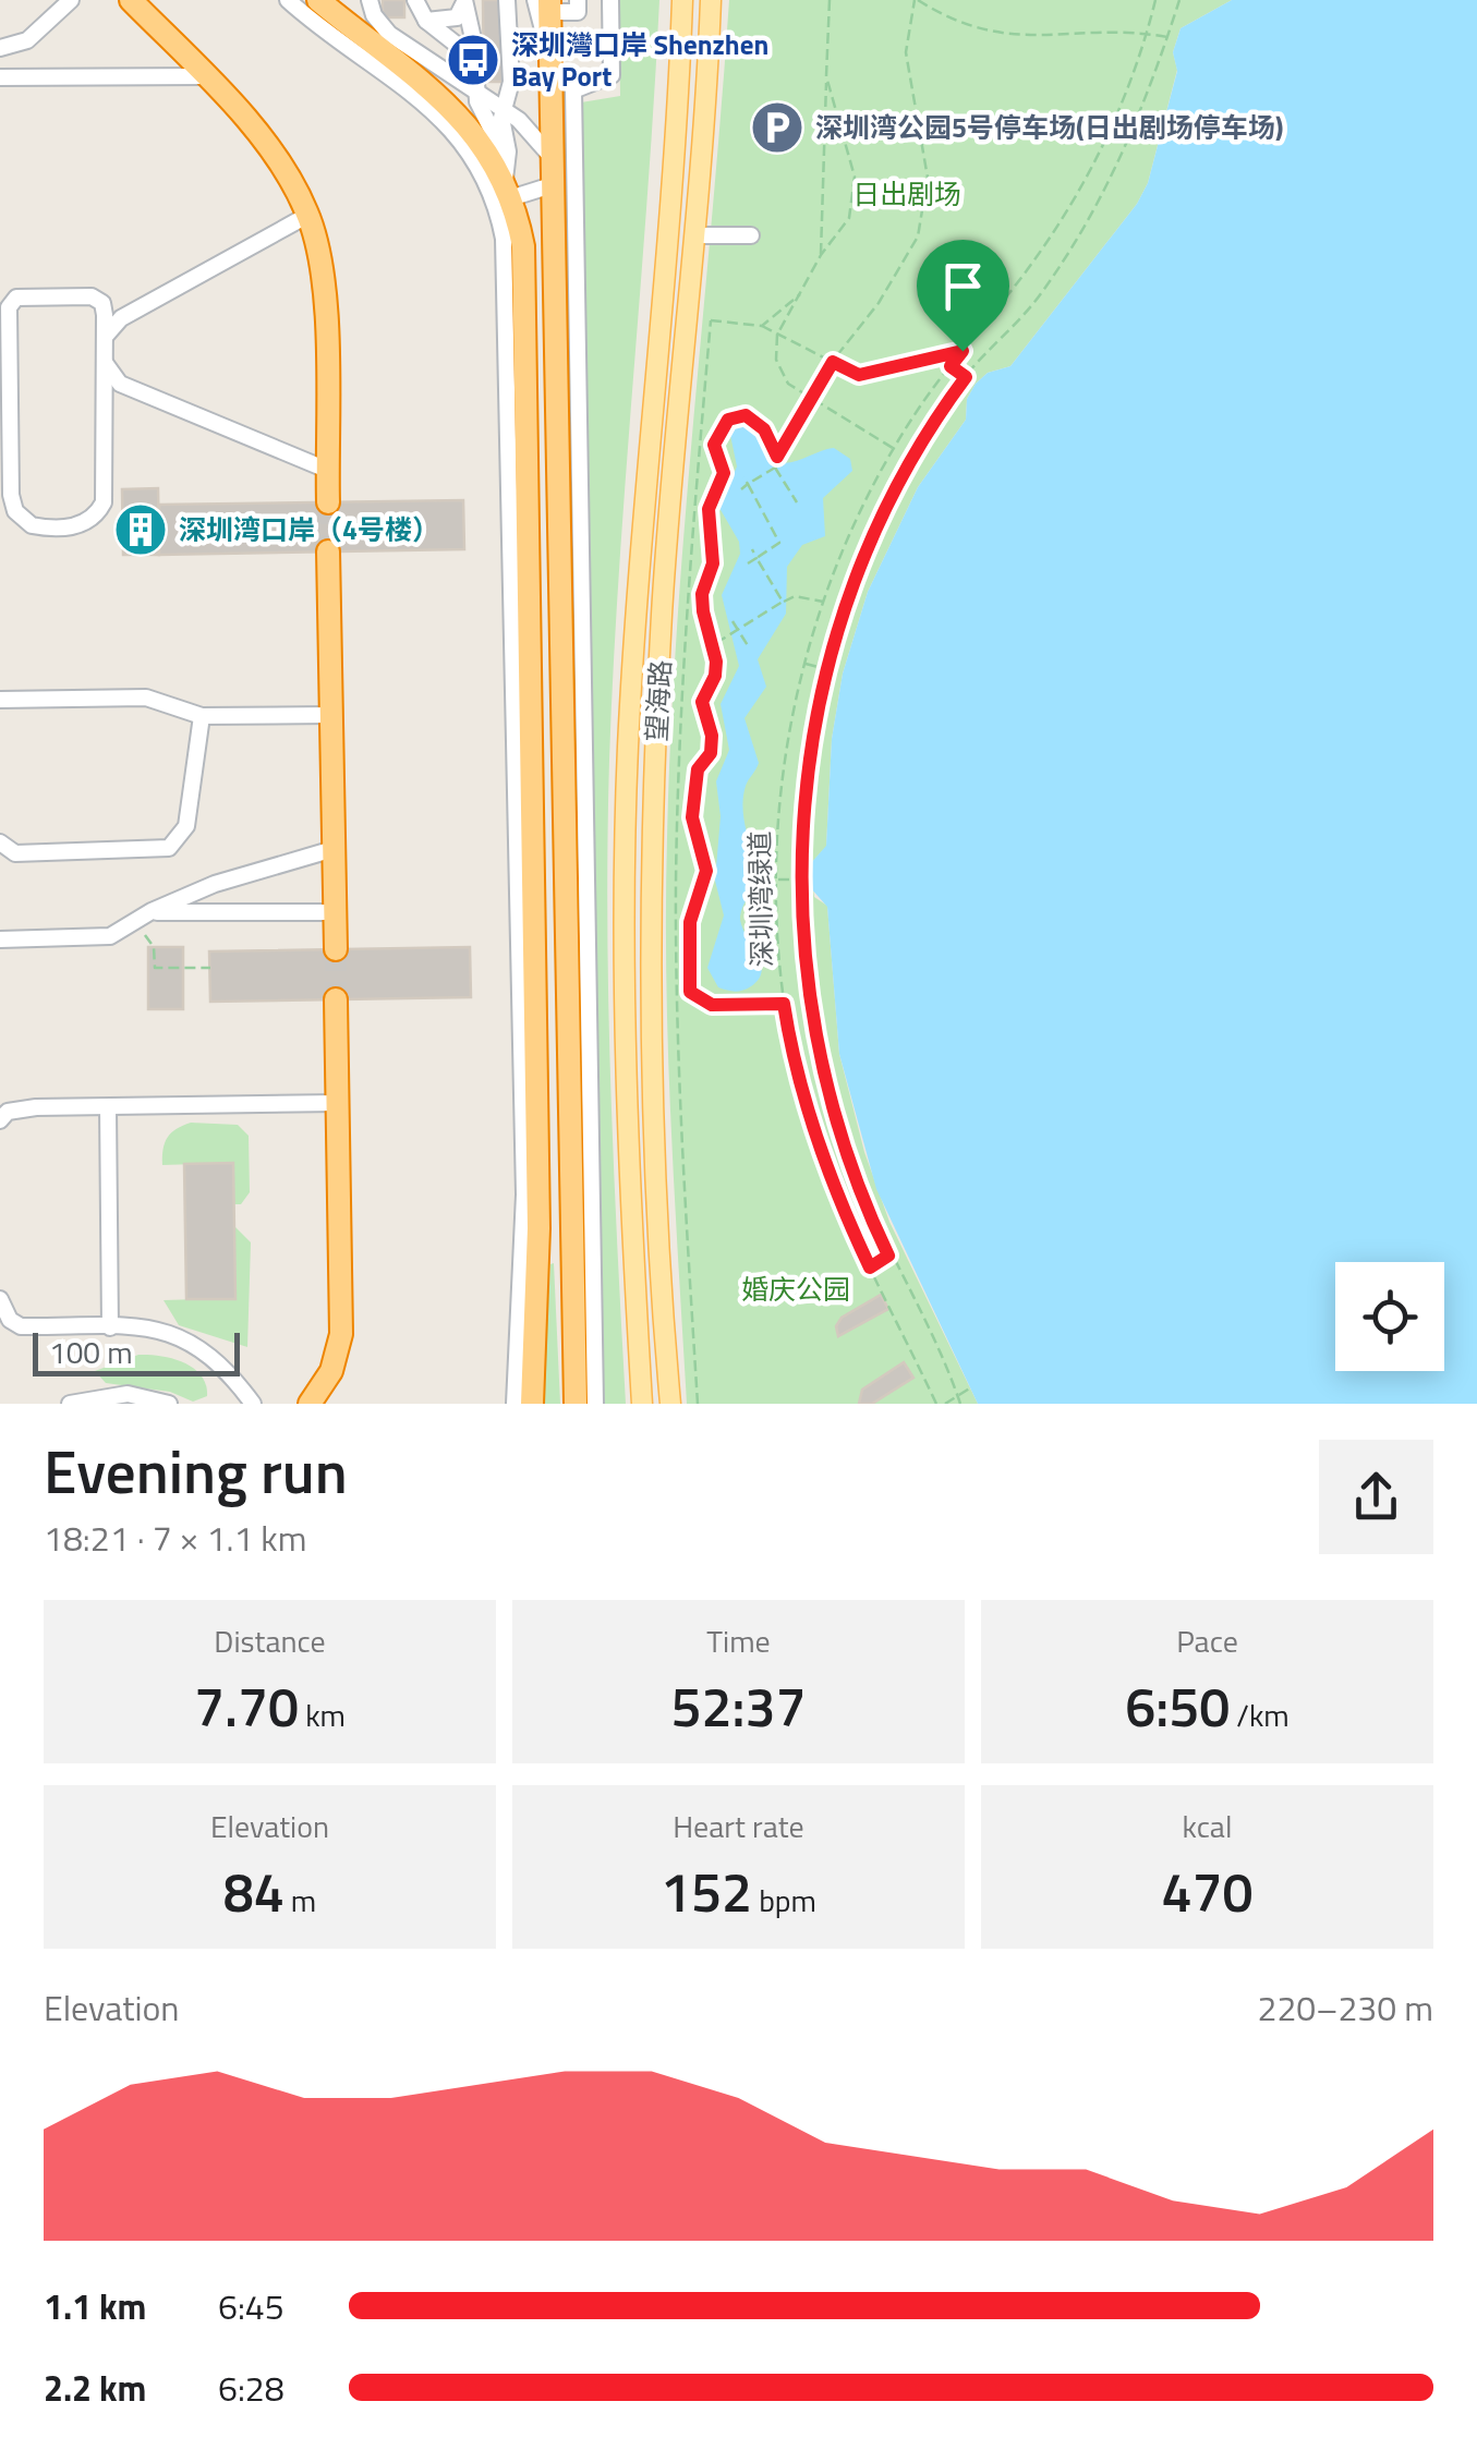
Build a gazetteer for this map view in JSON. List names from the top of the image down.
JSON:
{
  "streets": {
    "main road": ["望海路"],
    "path": ["深圳湾绿道"]
  },
  "parks": ["日出剧场", "婚庆公园"],
  "places": {
    "bus stop": ["深圳灣口岸 Shenzhen Bay Port"],
    "parking": ["深圳湾公园5号停车场(日出剧场停车场)"],
    "building": ["深圳湾口岸（4号楼）"]
  },
  "scale_bar": "100 m",
  "page": {
    "scale": "100 m",
    "heading": ["Evening run", "18:21 · 7 × 1.1 km"],
    "stats": [
      ["Distance", "7.70 km"],
      ["Time", "52:37"],
      ["Pace", "6:50 /km"],
      ["Elevation", "84 m"],
      ["Heart rate", "152 bpm"],
      ["kcal", "470"]
    ],
    "chart": ["Elevation", "220–230 m"],
    "list": [
      {
        "name": "1.1 km",
        "note": "6:45"
      },
      {
        "name": "2.2 km",
        "note": "6:28"
      }
    ]
  }
}
